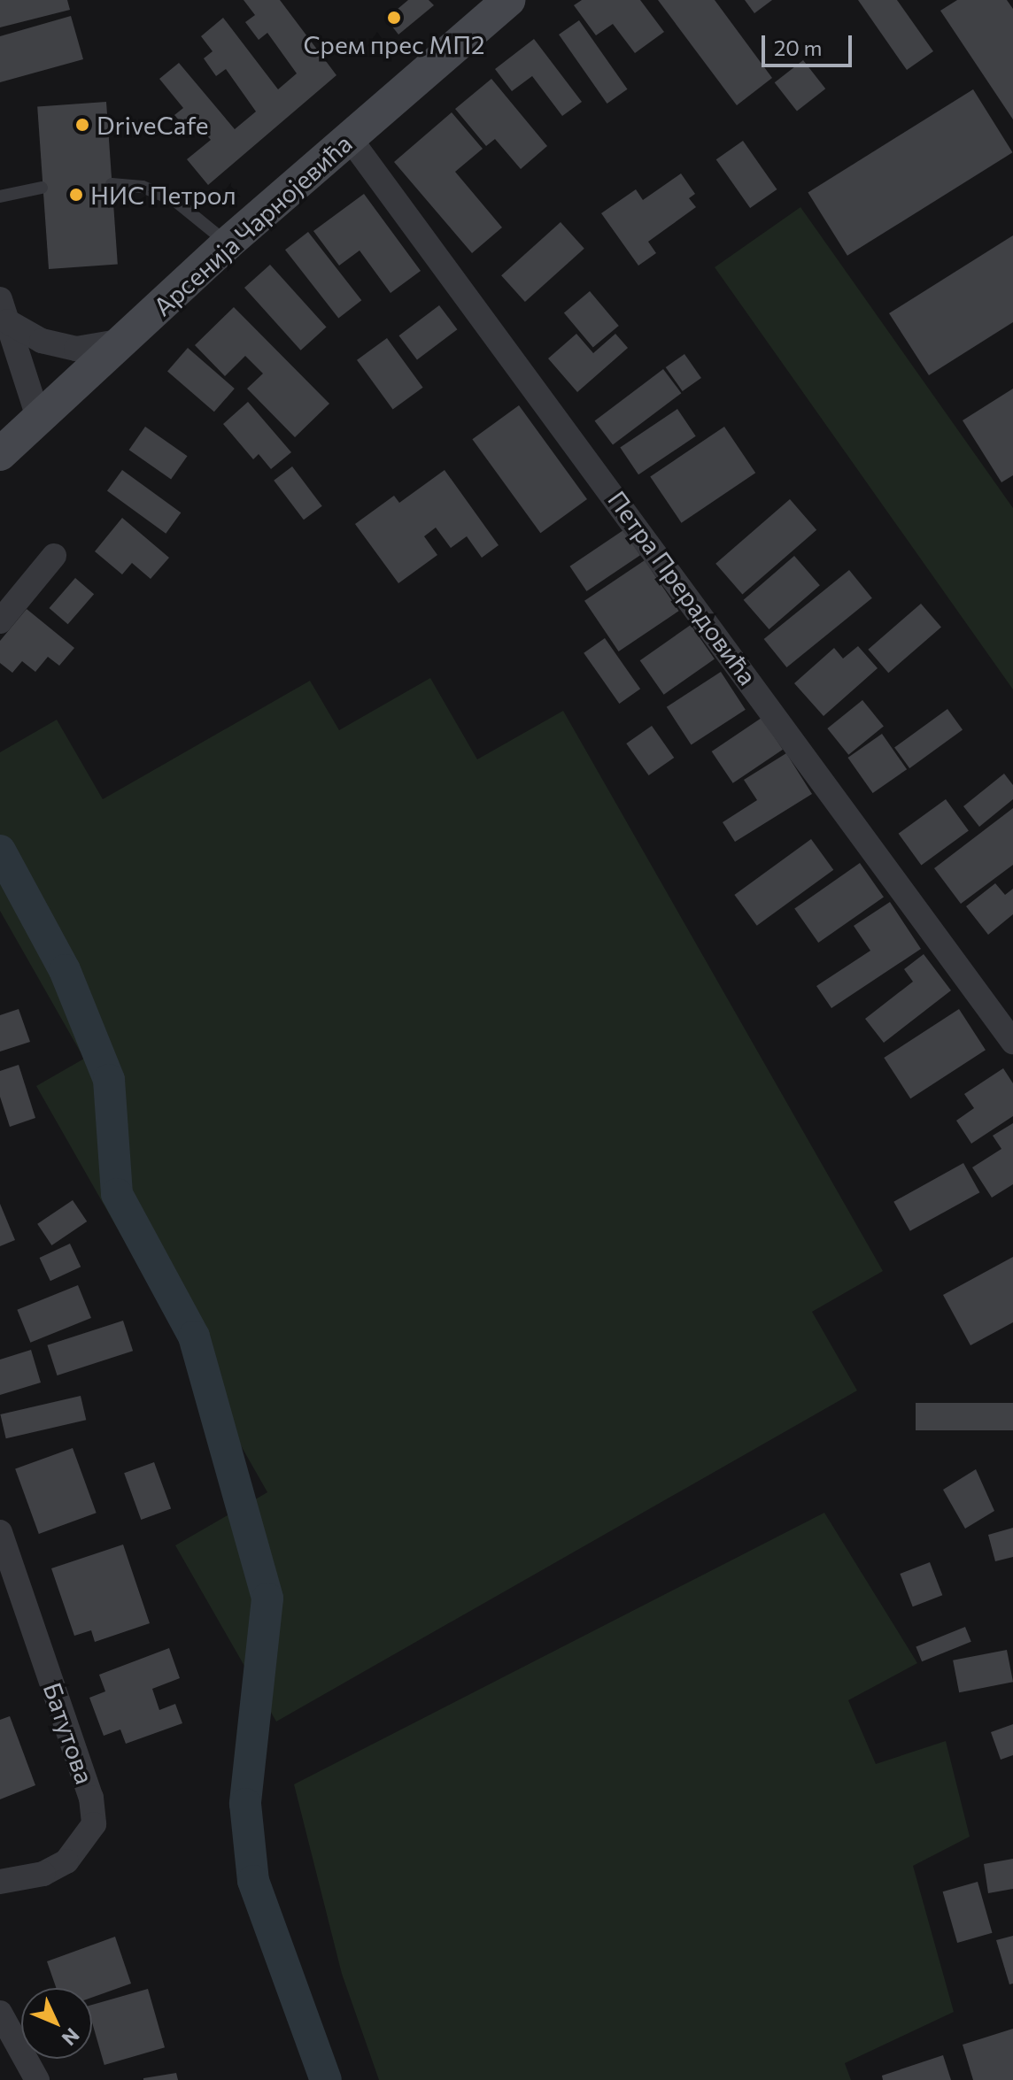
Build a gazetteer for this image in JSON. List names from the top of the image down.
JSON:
{
  "streets": {
    "main road": ["Арсенија Чарнојевића"],
    "street": ["Петра Прерадовића", "Батутова"]
  },
  "crossings": [
    ["Арсенија Чарнојевића", "Петра Прерадовића"]
  ],
  "places": ["Срем прес МП2", "DriveCafe", "НИС Петрол"],
  "scale_bar": "20 m",
  "north": "bottom right"
}
